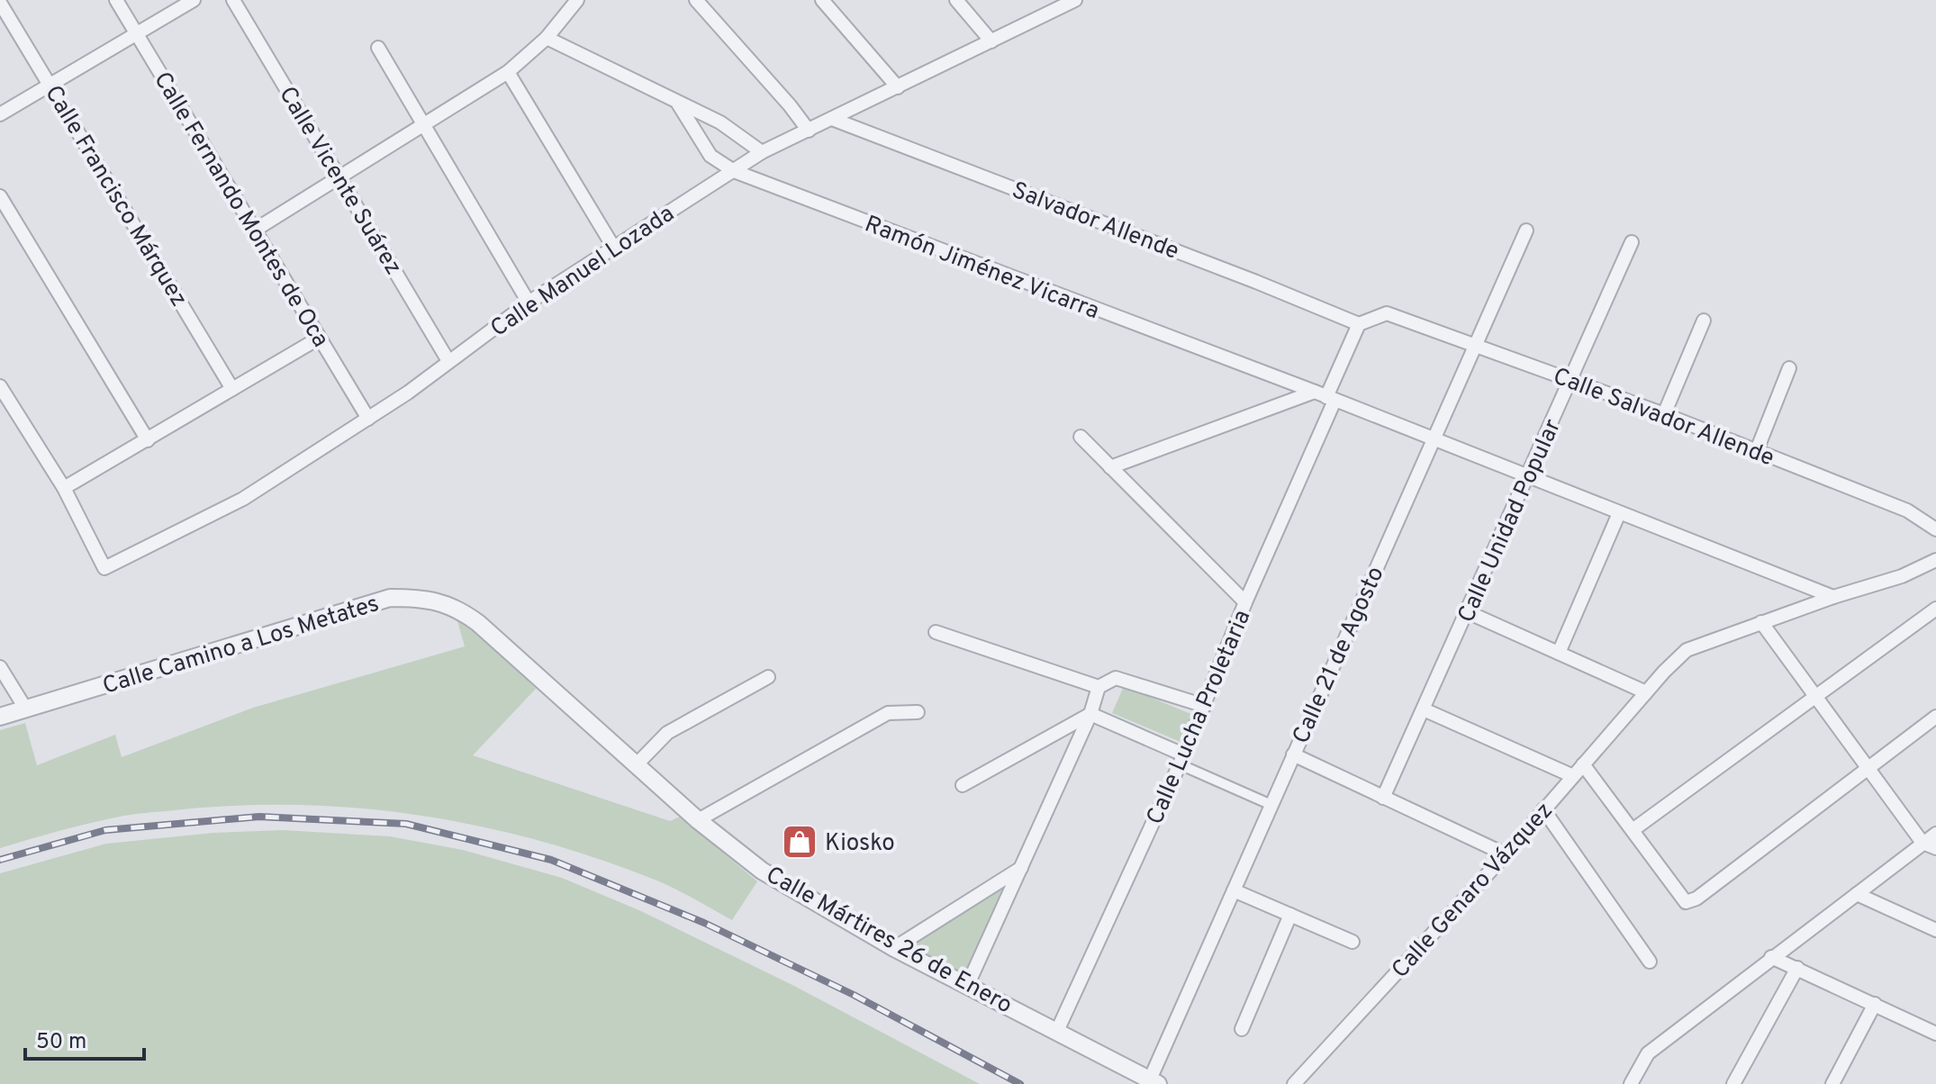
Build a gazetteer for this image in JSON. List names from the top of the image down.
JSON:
{
  "streets": {
    "street": [
      "Calle Vicente Suárez",
      "Calle Francisco Márquez",
      "Calle Fernando Montes de Oca",
      "Salvador Allende",
      "Ramón Jiménez Vicarra",
      "Calle Manuel Lozada",
      "Calle Salvador Allende",
      "Calle Unidad Popular",
      "Calle Camino a Los Metates",
      "Calle 21 de Agosto",
      "Calle Lucha Proletaria",
      "Calle Genaro Vázquez",
      "Calle Mártires 26 de Enero"
    ]
  },
  "crossings": [
    ["Calle Vicente Suárez", "Calle Manuel Lozada"],
    ["Calle Fernando Montes de Oca", "Calle Manuel Lozada"],
    ["Salvador Allende", "Calle Manuel Lozada"],
    ["Salvador Allende", "Calle Salvador Allende"],
    ["Salvador Allende", "Calle Lucha Proletaria"],
    ["Ramón Jiménez Vicarra", "Calle Manuel Lozada"],
    ["Ramón Jiménez Vicarra", "Calle Unidad Popular"],
    ["Ramón Jiménez Vicarra", "Calle 21 de Agosto"],
    ["Ramón Jiménez Vicarra", "Calle Lucha Proletaria"],
    ["Calle Salvador Allende", "Calle Unidad Popular"],
    ["Calle Salvador Allende", "Calle 21 de Agosto"],
    ["Calle Salvador Allende", "Calle Lucha Proletaria"],
    ["Calle Camino a Los Metates", "Calle Mártires 26 de Enero"],
    ["Calle 21 de Agosto", "Calle Mártires 26 de Enero"],
    ["Calle Lucha Proletaria", "Calle Mártires 26 de Enero"]
  ],
  "places": {
    "shop": ["Kiosko"]
  },
  "scale_bar": "50 m"
}
